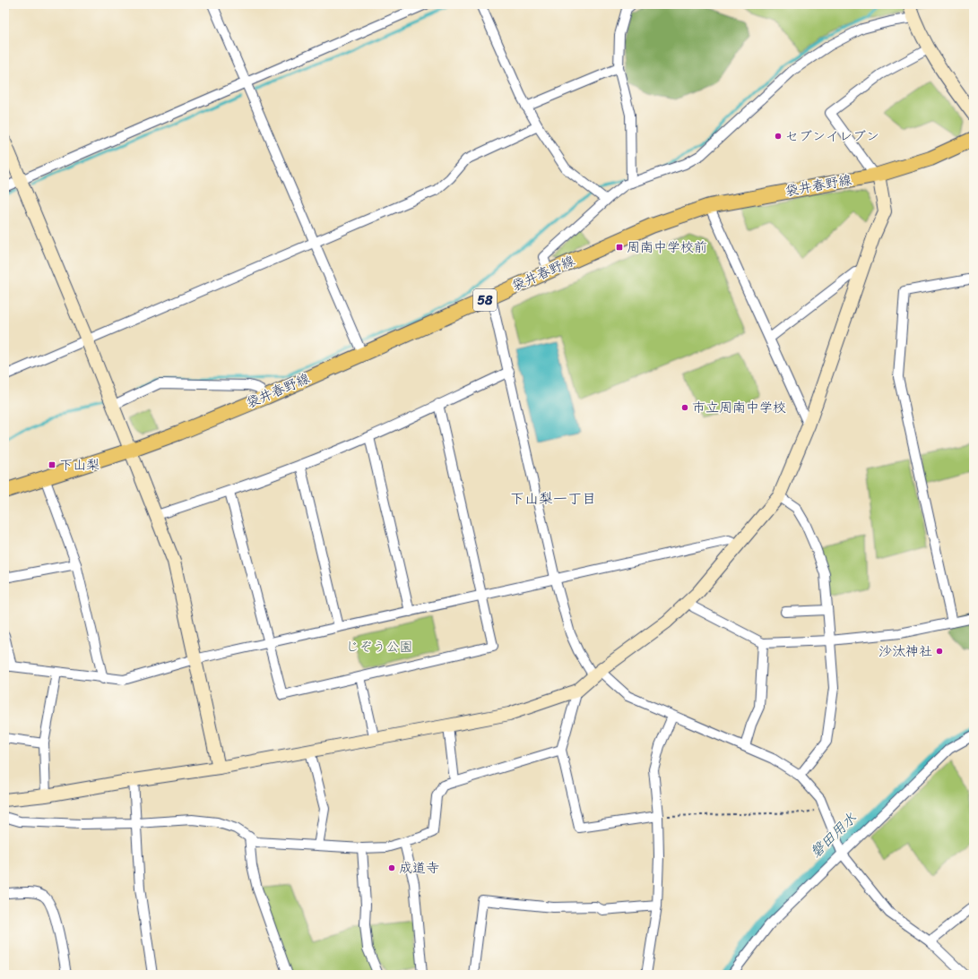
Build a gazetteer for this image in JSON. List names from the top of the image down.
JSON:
{
  "streets": {
    "main road": ["袋井春野線", "58"]
  },
  "districts": ["下山梨一丁目"],
  "water": ["磐田用水"],
  "parks": ["じぞう公園"],
  "places": {
    "other": [
      "セブンイレブン",
      "市立周南中学校",
      "沙汰神社",
      "成道寺"
    ],
    "transit": ["周南中学校前", "下山梨"]
  }
}
